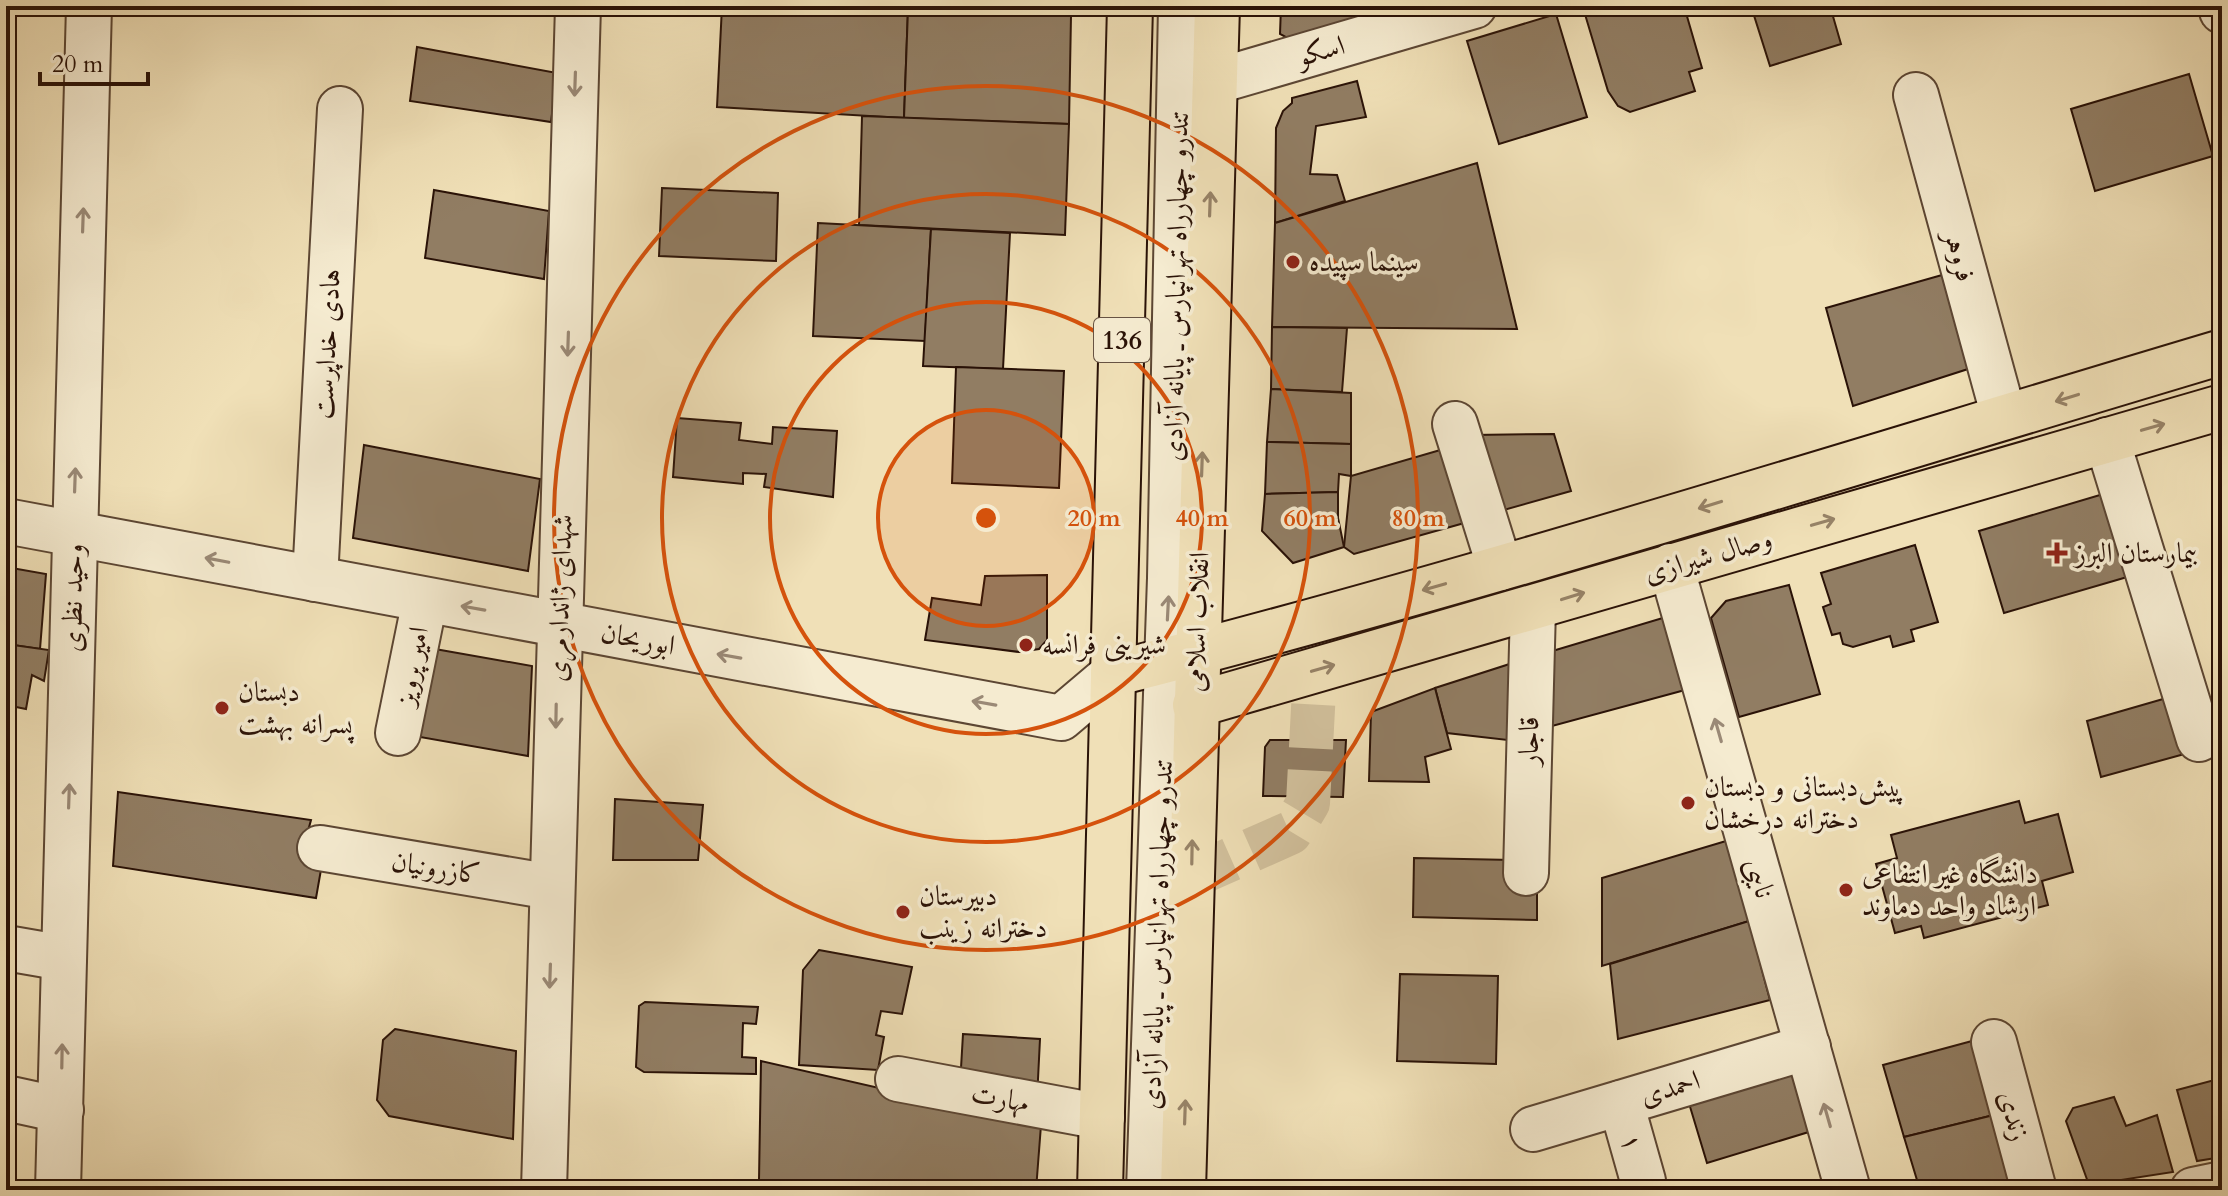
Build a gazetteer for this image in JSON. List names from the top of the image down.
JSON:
{
  "streets": {
    "main road": ["136", "وصال شیرازی", "انقلاب اسلامی"],
    "street": [
      "اسکو",
      "فروهر",
      "تندرو چهارراه تهرانپارس ـ پایانه آزادی",
      "هادی خداپرست",
      "وحید نظری",
      "شهدای ژاندارمری",
      "ابوریحان",
      "امیر پرویز",
      "قاجار",
      "کازرونیان",
      "نایبی",
      "احمدی",
      "مهارت",
      "زندی",
      "۱"
    ]
  },
  "crossings": [
    ["اسکو", "انقلاب اسلامی"],
    ["فروهر", "وصال شیرازی"],
    ["تندرو چهارراه تهرانپارس ـ پایانه آزادی", "وصال شیرازی"],
    ["تندرو چهارراه تهرانپارس ـ پایانه آزادی", "انقلاب اسلامی"],
    ["تندرو چهارراه تهرانپارس ـ پایانه آزادی", "ابوریحان"],
    ["هادی خداپرست", "ابوریحان"],
    ["وصال شیرازی", "انقلاب اسلامی"],
    ["وصال شیرازی", "ابوریحان"],
    ["وصال شیرازی", "قاجار"],
    ["وصال شیرازی", "نایبی"],
    ["وحید نظری", "ابوریحان"],
    ["شهدای ژاندارمری", "ابوریحان"],
    ["شهدای ژاندارمری", "کازرونیان"],
    ["انقلاب اسلامی", "ابوریحان"],
    ["انقلاب اسلامی", "مهارت"],
    ["ابوریحان", "امیر پرویز"],
    ["نایبی", "احمدی"],
    ["احمدی", "۱"]
  ],
  "one_way": [
    "وحید نظری",
    "شهدای ژاندارمری",
    "ابوریحان",
    "نایبی"
  ],
  "places": {
    "other": [
      "سینما سپیده",
      "شیرینی فرانسه",
      "دبستان پسرانه بهشت",
      "پیش‌دبستانی و دبستان دخترانه درخشان",
      "دانشگاه غیر انتفاعی ارشاد واحد دماوند",
      "دبیرستان دخترانه زینب"
    ],
    "health": ["بیمارستان البرز"]
  },
  "scale_bar": "20 m",
  "rings": [
    "20 m",
    "40 m",
    "60 m",
    "80 m"
  ]
}
